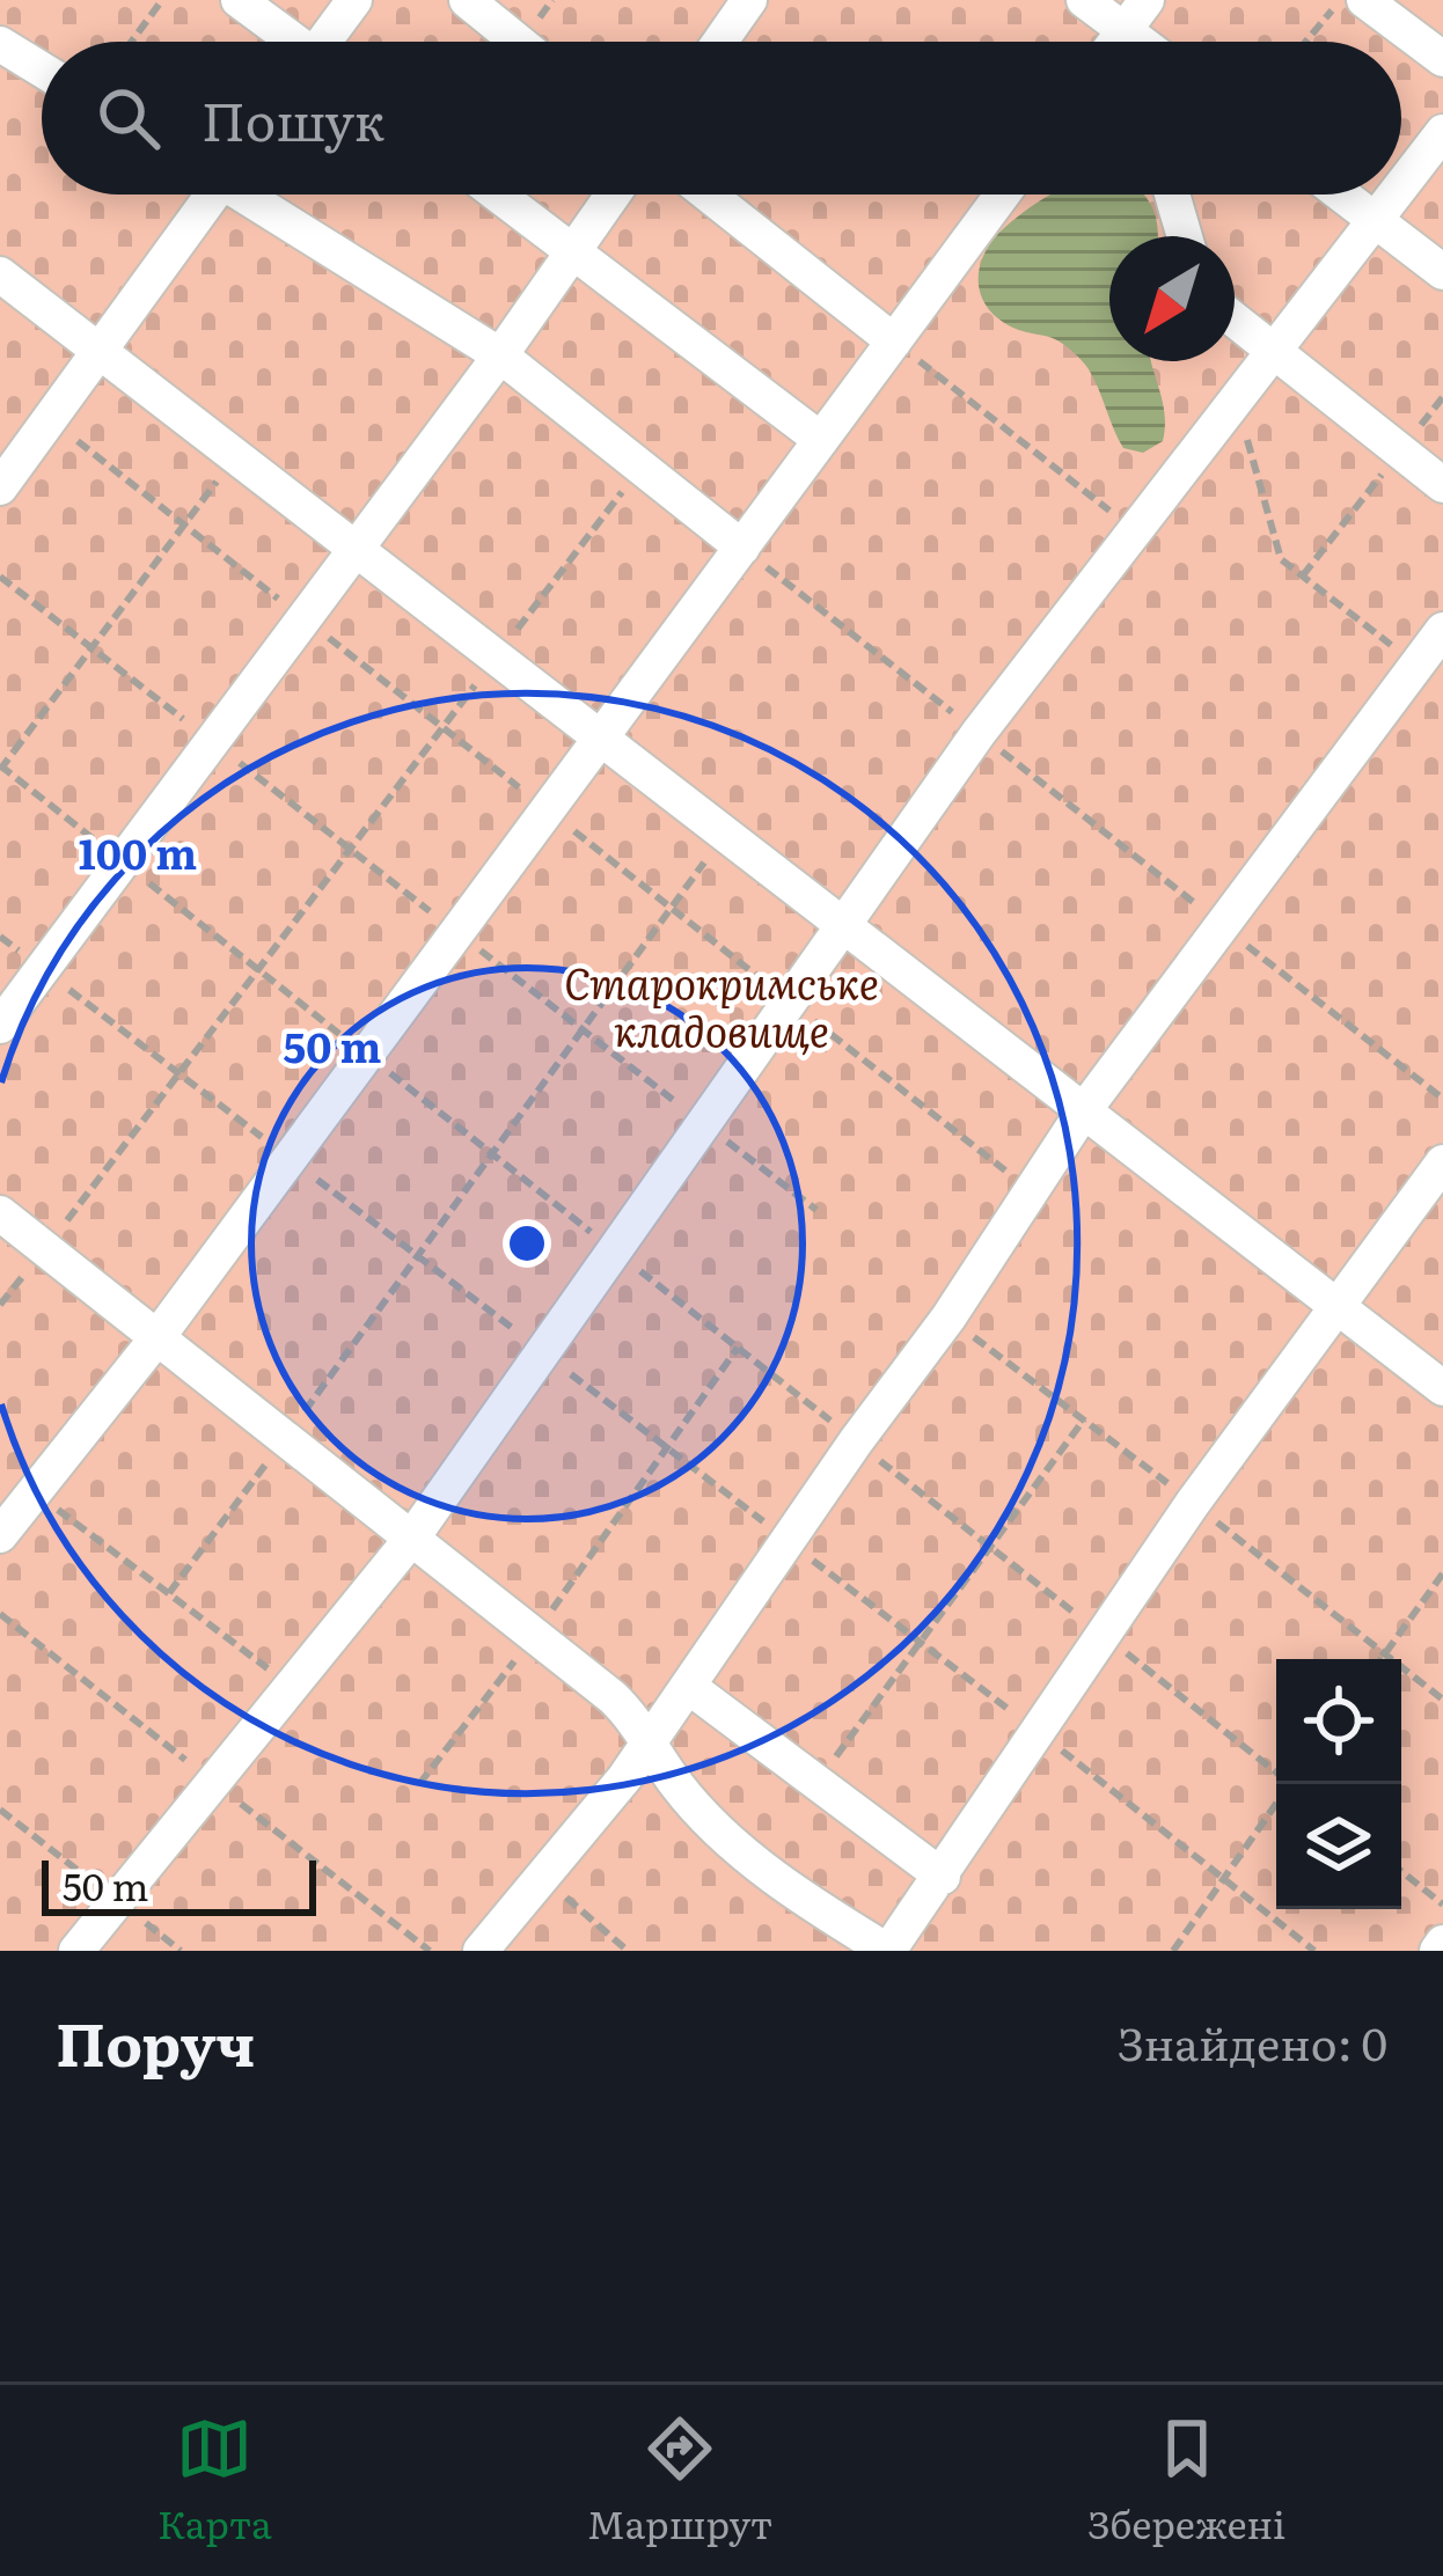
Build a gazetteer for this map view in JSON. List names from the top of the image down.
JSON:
{
  "parks": ["Старокримське кладовище"],
  "scale_bar": "50 m",
  "north": "bottom left",
  "page": {
    "search": "Пошук",
    "scale": "50 m",
    "heading": ["Поруч", "Знайдено: 0"],
    "nav": ["Карта", "Маршрут", "Збережені"]
  },
  "rings": ["100 m", "50 m"]
}
